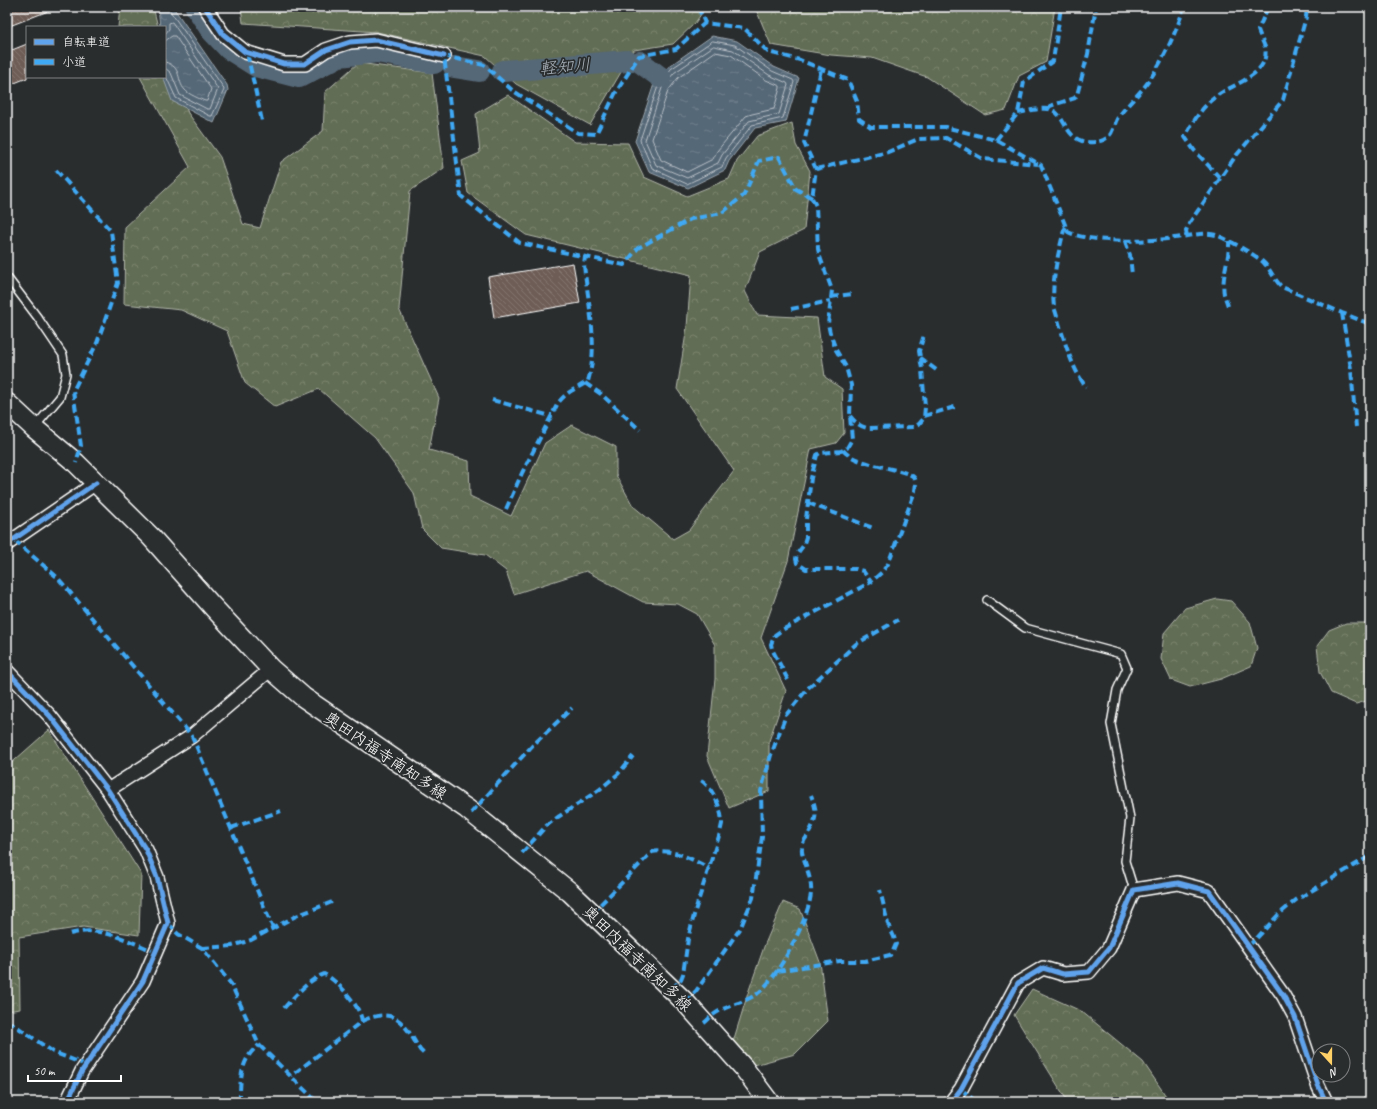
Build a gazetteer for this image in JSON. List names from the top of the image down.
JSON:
{
  "streets": {
    "main road": ["奥田内福寺南知多線"]
  },
  "water": ["軽知川"],
  "legend": ["自転車道", "小道"],
  "scale_bar": "50 m",
  "north": "bottom"
}
